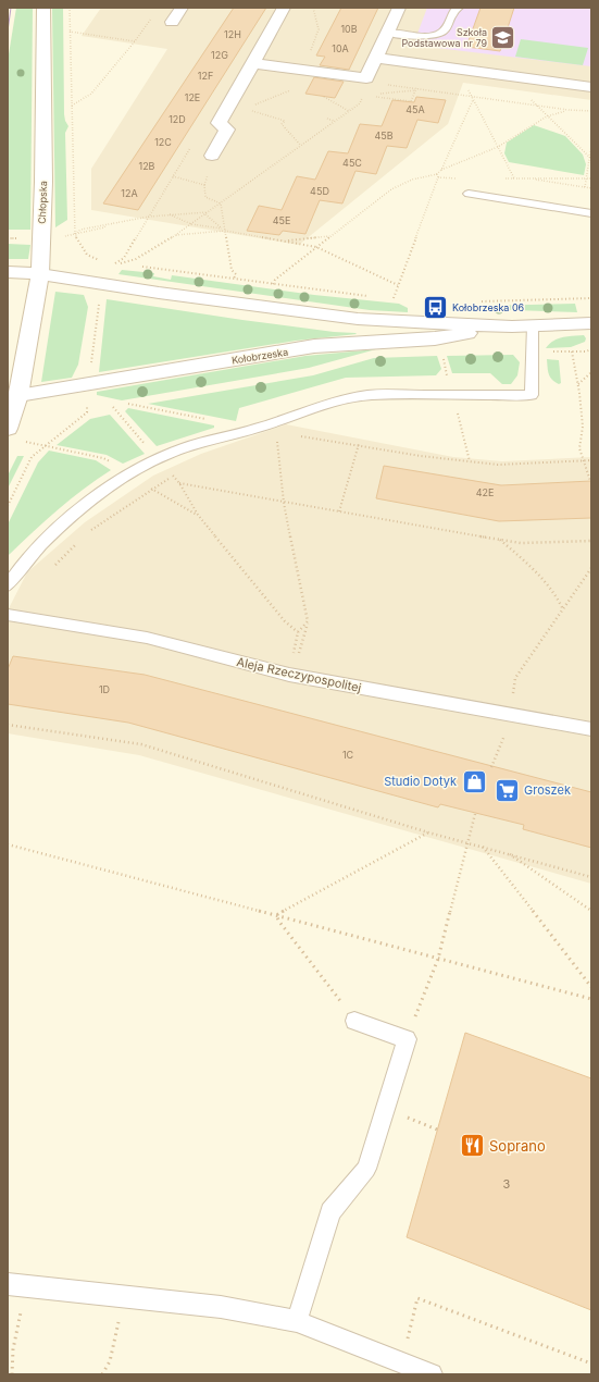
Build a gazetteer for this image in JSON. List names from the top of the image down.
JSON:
{
  "streets": {
    "street": ["Chłopska", "Kołobrzeska"],
    "lane": ["Aleja Rzeczypospolitej"]
  },
  "crossings": [
    ["Chłopska", "Kołobrzeska"]
  ],
  "places": {
    "school or university": ["Szkoła Podstawowa nr 79"],
    "bus stop": ["Kołobrzeska 06"],
    "shop": ["Studio Dotyk"],
    "supermarket": ["Groszek"],
    "restaurant": ["Soprano"]
  },
  "house_numbers": [
    "10B",
    "12H",
    "10A",
    "12G",
    "12F",
    "12E",
    "45A",
    "12D",
    "45B",
    "12C",
    "45C",
    "12B",
    "45D",
    "12A",
    "45E",
    "42E",
    "1D",
    "1C",
    "3"
  ]
}
